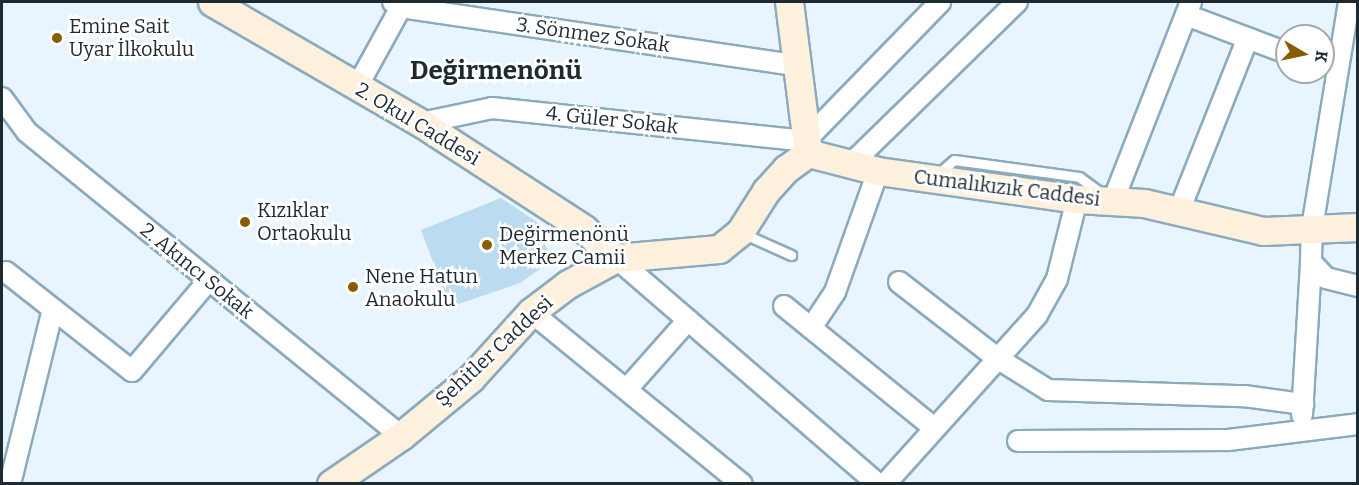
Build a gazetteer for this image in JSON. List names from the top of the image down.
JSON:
{
  "streets": {
    "street": [
      "3. Sönmez Sokak",
      "4. Güler Sokak",
      "2. Okul Caddesi",
      "Cumalıkızık Caddesi",
      "2. Akıncı Sokak",
      "Şehitler Caddesi"
    ]
  },
  "crossings": [
    ["4. Güler Sokak", "2. Okul Caddesi"],
    ["4. Güler Sokak", "Cumalıkızık Caddesi"],
    ["4. Güler Sokak", "Şehitler Caddesi"],
    ["2. Okul Caddesi", "Şehitler Caddesi"],
    ["Cumalıkızık Caddesi", "Şehitler Caddesi"],
    ["2. Akıncı Sokak", "Şehitler Caddesi"]
  ],
  "districts": ["Değirmenönü"],
  "places": [
    "Emine Sait Uyar İlkokulu",
    "Kızıklar Ortaokulu",
    "Değirmenönü Merkez Camii",
    "Nene Hatun Anaokulu"
  ],
  "north": "right"
}
